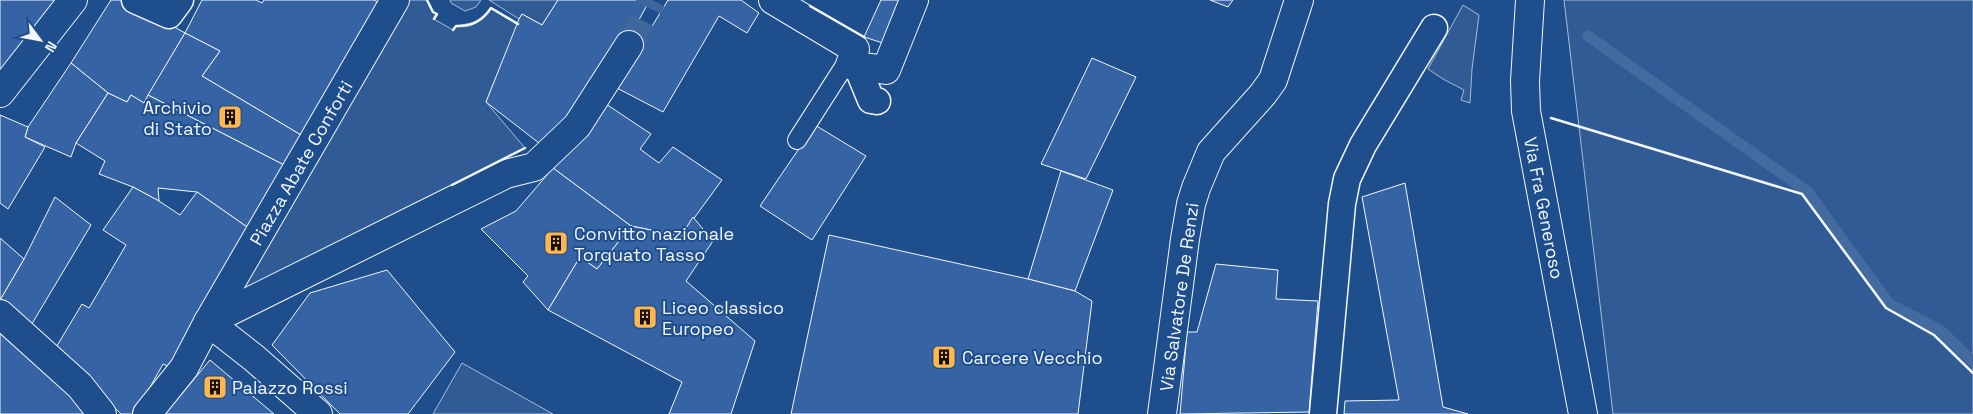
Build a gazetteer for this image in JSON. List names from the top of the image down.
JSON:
{
  "streets": {
    "street": ["Piazza Abate Conforti", "Via Fra Generoso", "Via Salvatore De Renzi"]
  },
  "places": {
    "building": [
      "Archivio di Stato",
      "Convitto nazionale Torquato Tasso",
      "Liceo classico Europeo",
      "Carcere Vecchio",
      "Palazzo Rossi"
    ]
  },
  "north": "bottom right"
}
